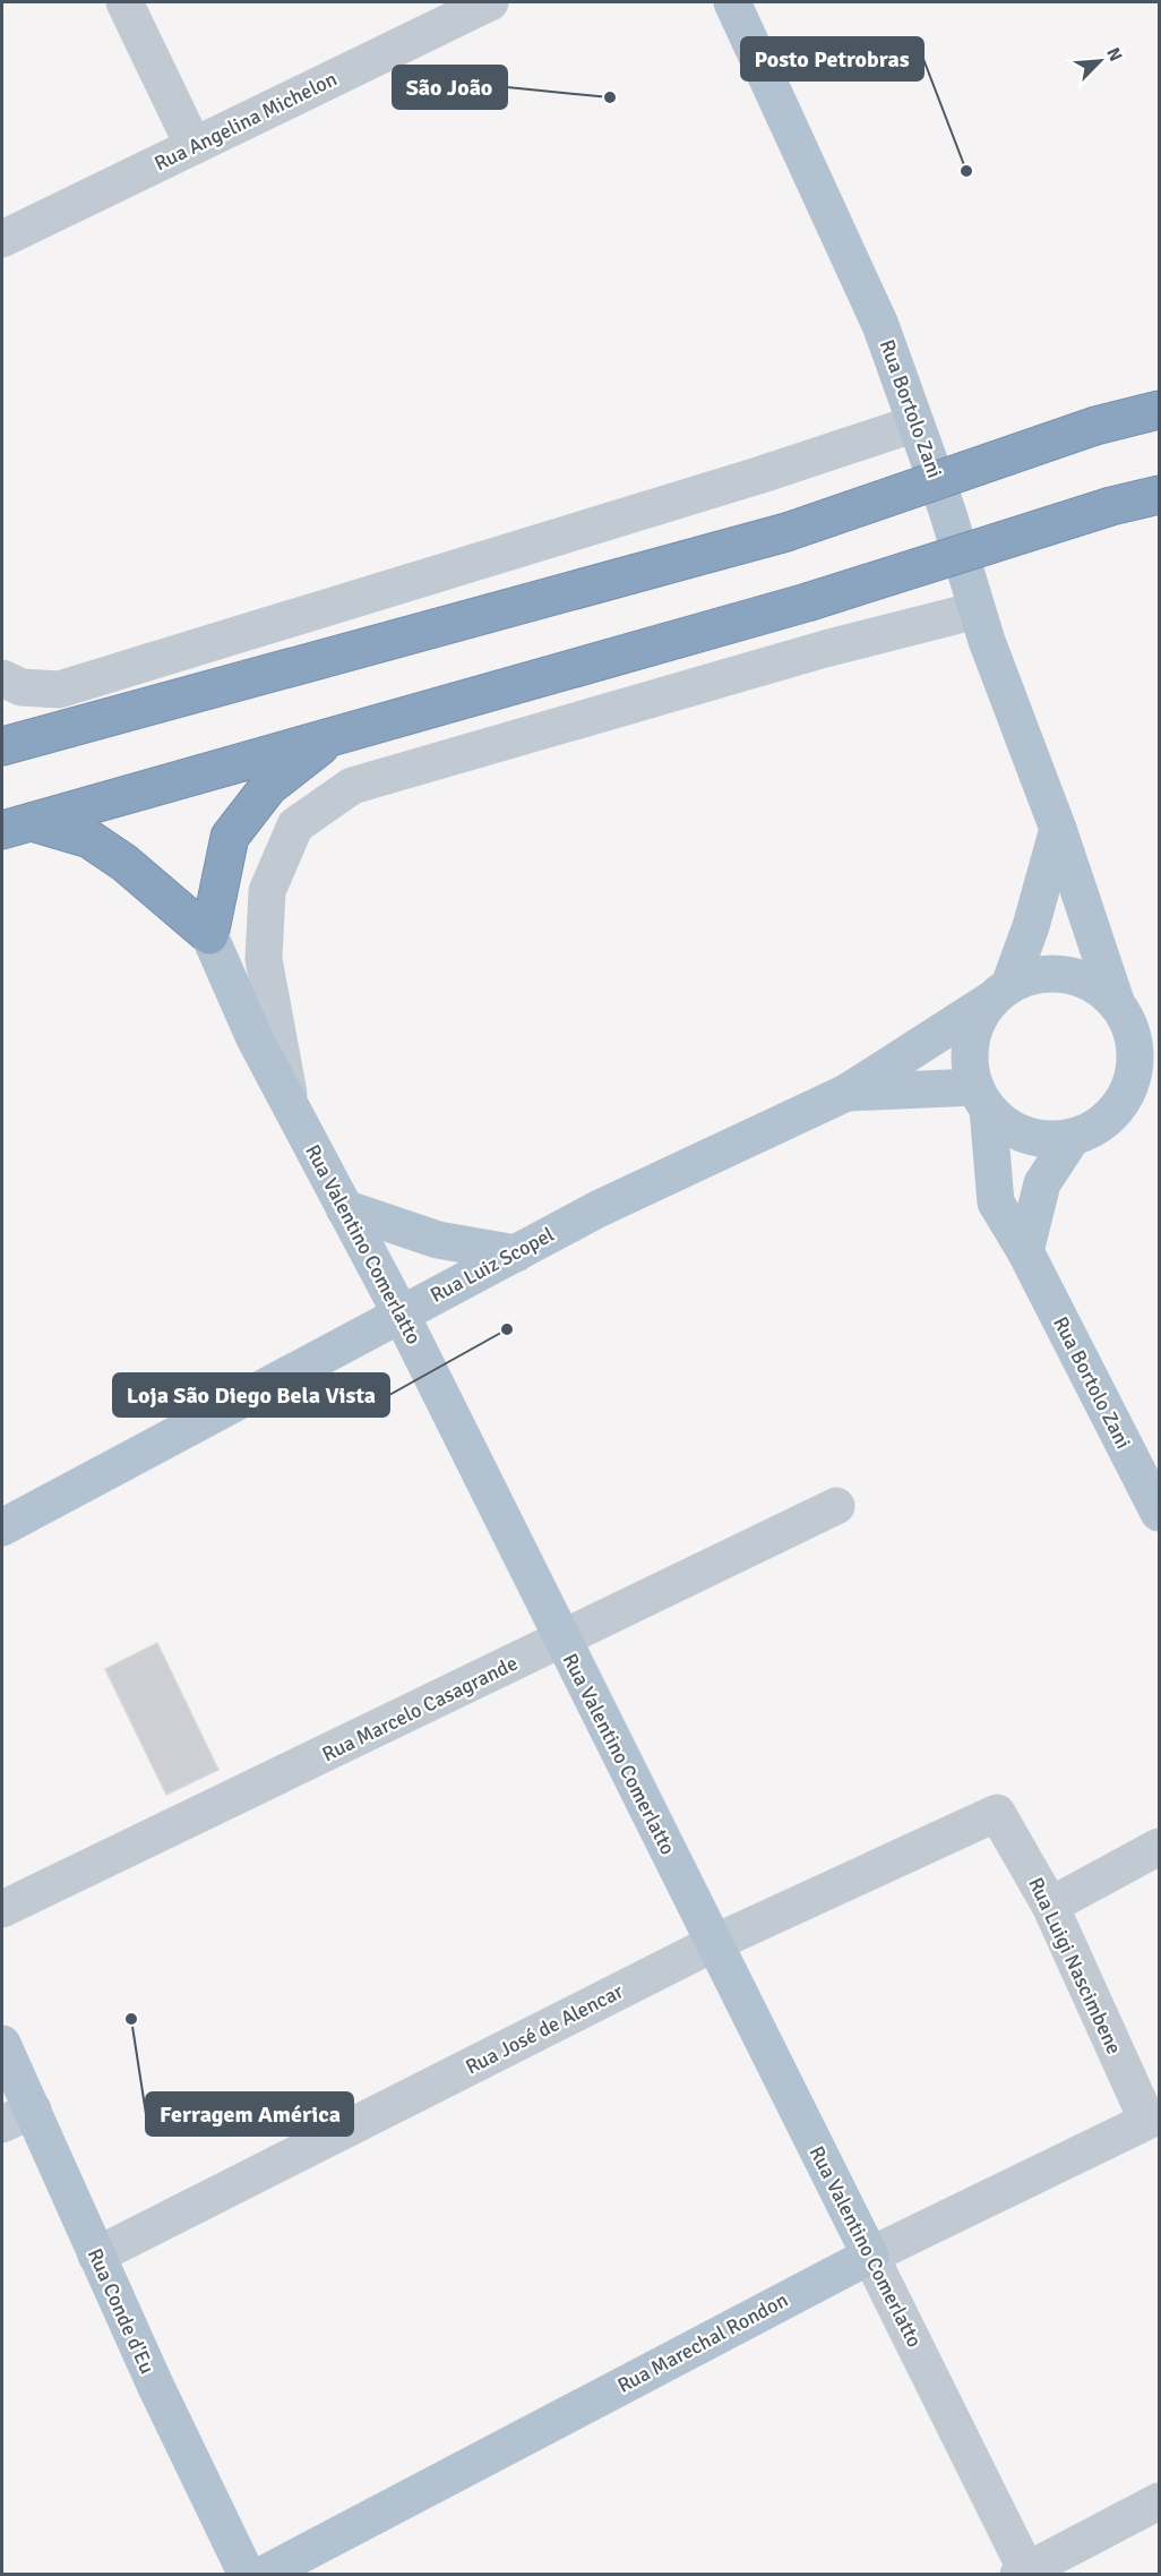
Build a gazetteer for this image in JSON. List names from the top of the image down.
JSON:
{
  "streets": {
    "main road": [
      "Rua Bortolo Zani",
      "Rua Valentino Comerlatto",
      "Rua Luiz Scopel",
      "Rua Conde d'Eu",
      "Rua Marechal Rondon"
    ],
    "street": [
      "Rua Angelina Michelon",
      "Rua Marcelo Casagrande",
      "Rua Luigi Nascimbene",
      "Rua José de Alencar"
    ]
  },
  "crossings": [
    ["Rua Bortolo Zani", "Rua Luiz Scopel"],
    ["Rua Valentino Comerlatto", "Rua Luiz Scopel"],
    ["Rua Valentino Comerlatto", "Rua Marcelo Casagrande"],
    ["Rua Valentino Comerlatto", "Rua José de Alencar"],
    ["Rua Valentino Comerlatto", "Rua Marechal Rondon"],
    ["Rua Luigi Nascimbene", "Rua José de Alencar"],
    ["Rua Luigi Nascimbene", "Rua Marechal Rondon"],
    ["Rua José de Alencar", "Rua Conde d'Eu"]
  ],
  "places": [
    "São João",
    "Posto Petrobras",
    "Loja São Diego Bela Vista",
    "Ferragem América"
  ],
  "north": "top right"
}
